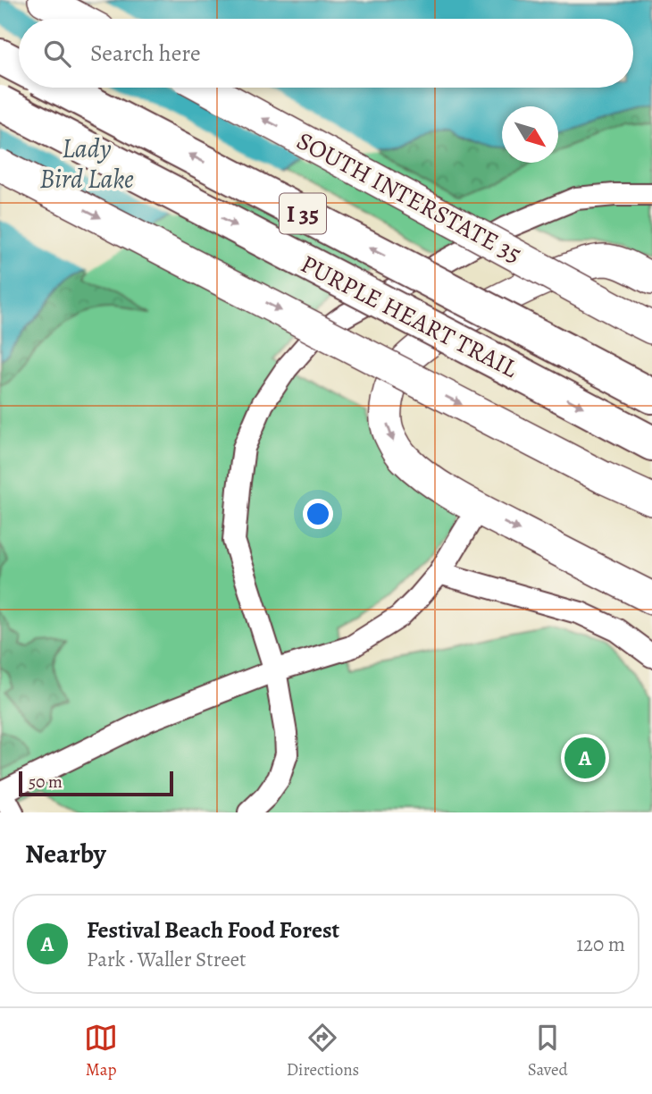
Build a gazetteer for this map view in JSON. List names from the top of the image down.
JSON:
{
  "streets": {
    "highway": ["I 35", "PURPLE HEART TRAIL"],
    "main road": ["SOUTH INTERSTATE 35"]
  },
  "water": ["Lady Bird Lake"],
  "scale_bar": "50 m",
  "north": "bottom right",
  "page": {
    "search": "Search here",
    "pins": "A",
    "scale": "50 m",
    "heading": "Nearby",
    "list": [
      {
        "mark": "A",
        "name": "Festival Beach Food Forest",
        "note": "Park · Waller Street",
        "value": "120 m"
      }
    ],
    "nav": ["Map", "Directions", "Saved"]
  }
}
